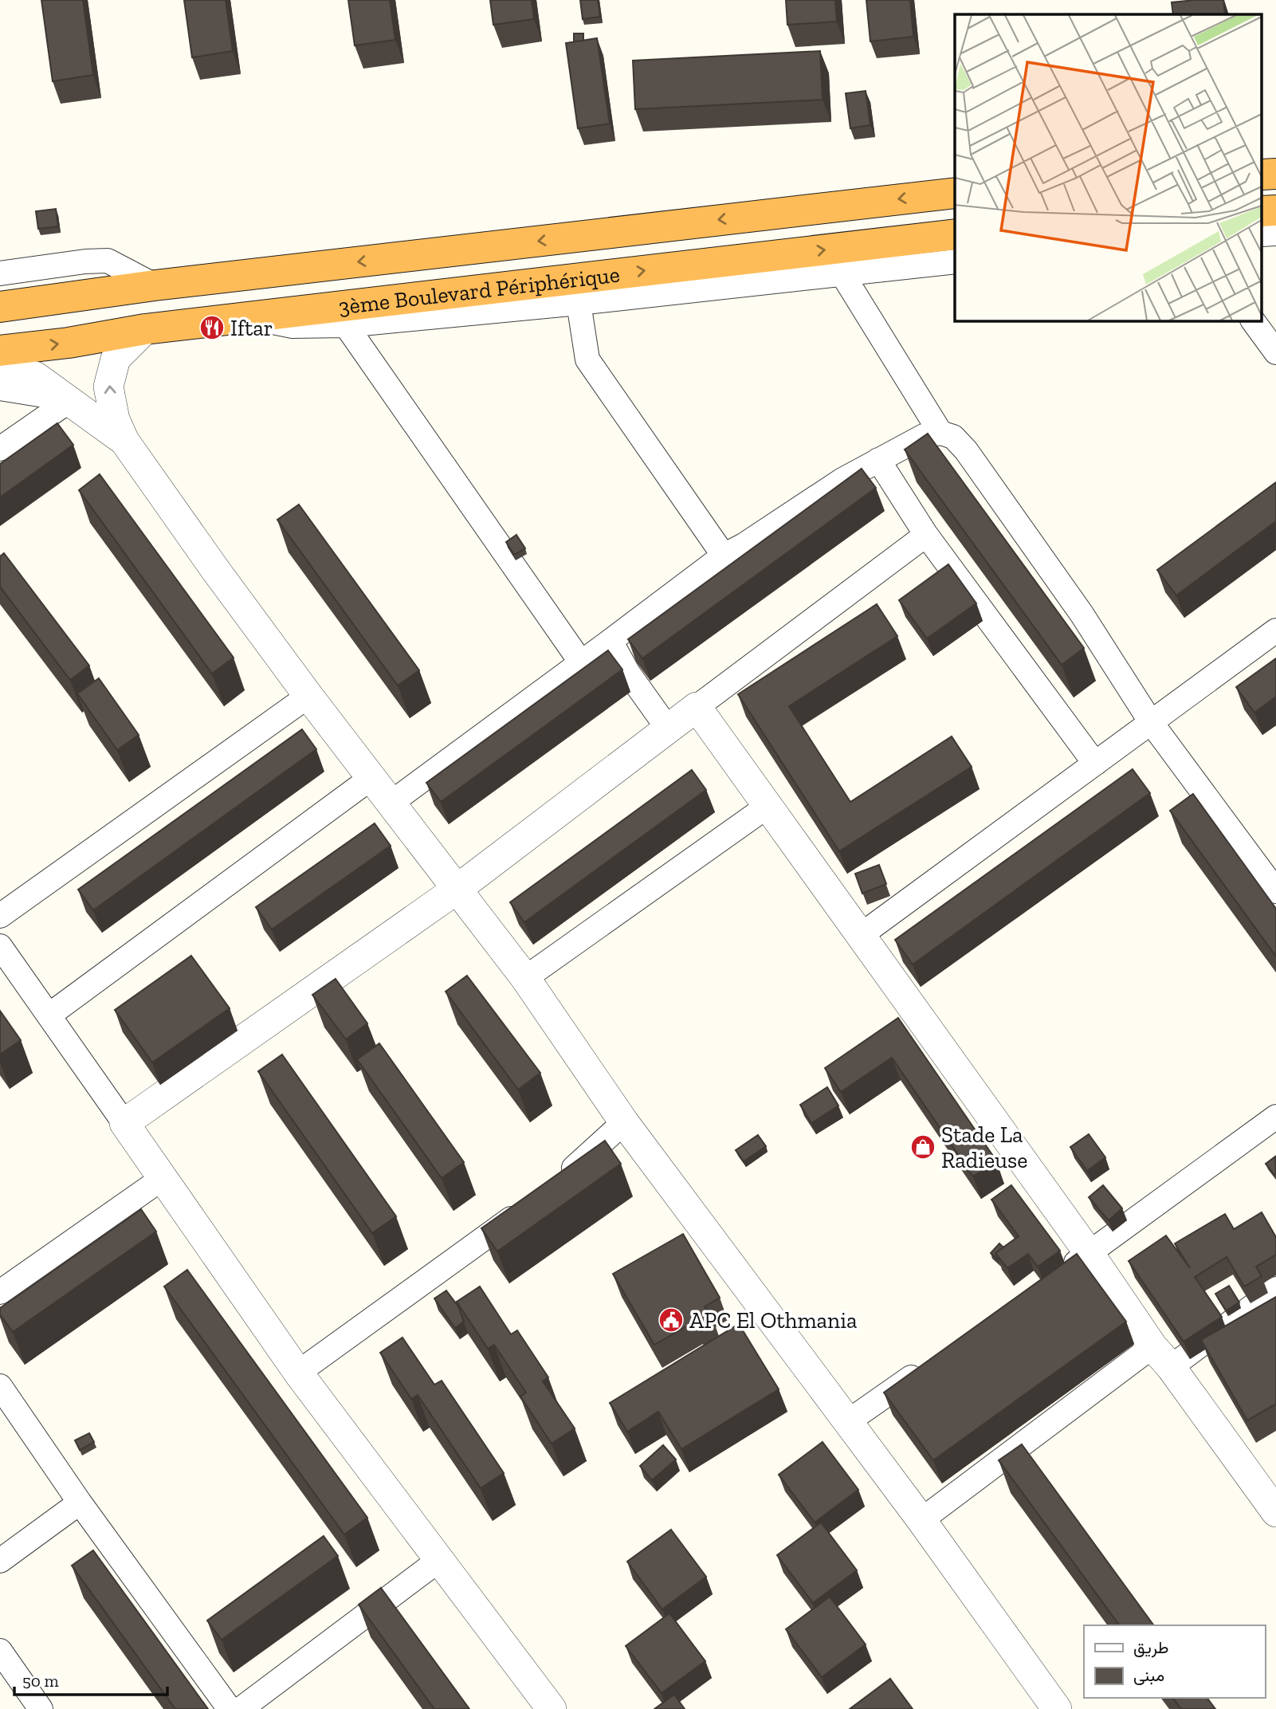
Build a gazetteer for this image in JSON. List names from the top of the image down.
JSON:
{
  "streets": {
    "highway": ["3ème Boulevard Périphérique"]
  },
  "places": {
    "restaurant": ["Iftar"],
    "shop": ["Stade La Radieuse"],
    "public building": ["APC El Othmania"]
  },
  "legend": ["طريق", "مبنى"],
  "scale_bar": "50 m"
}
